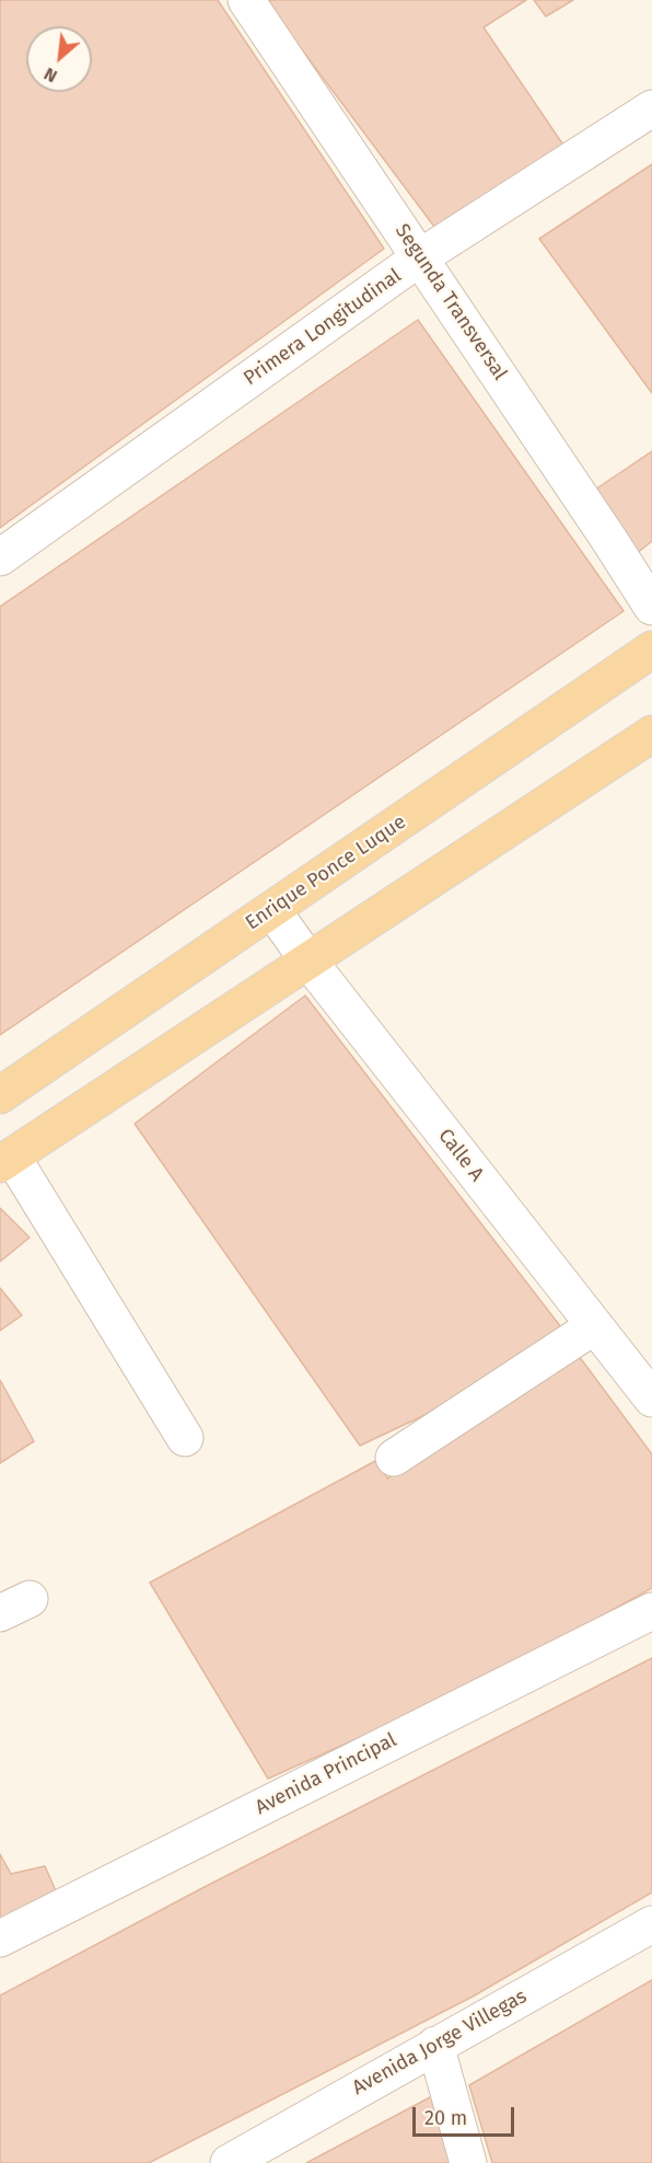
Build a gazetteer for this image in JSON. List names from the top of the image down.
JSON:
{
  "streets": {
    "main road": ["Enrique Ponce Luque"],
    "street": [
      "Segunda Transversal",
      "Primera Longitudinal",
      "Calle A",
      "Avenida Principal",
      "Avenida Jorge Villegas"
    ]
  },
  "crossings": [
    ["Segunda Transversal", "Primera Longitudinal"],
    ["Enrique Ponce Luque", "Calle A"]
  ],
  "scale_bar": "20 m",
  "north": "bottom left"
}
